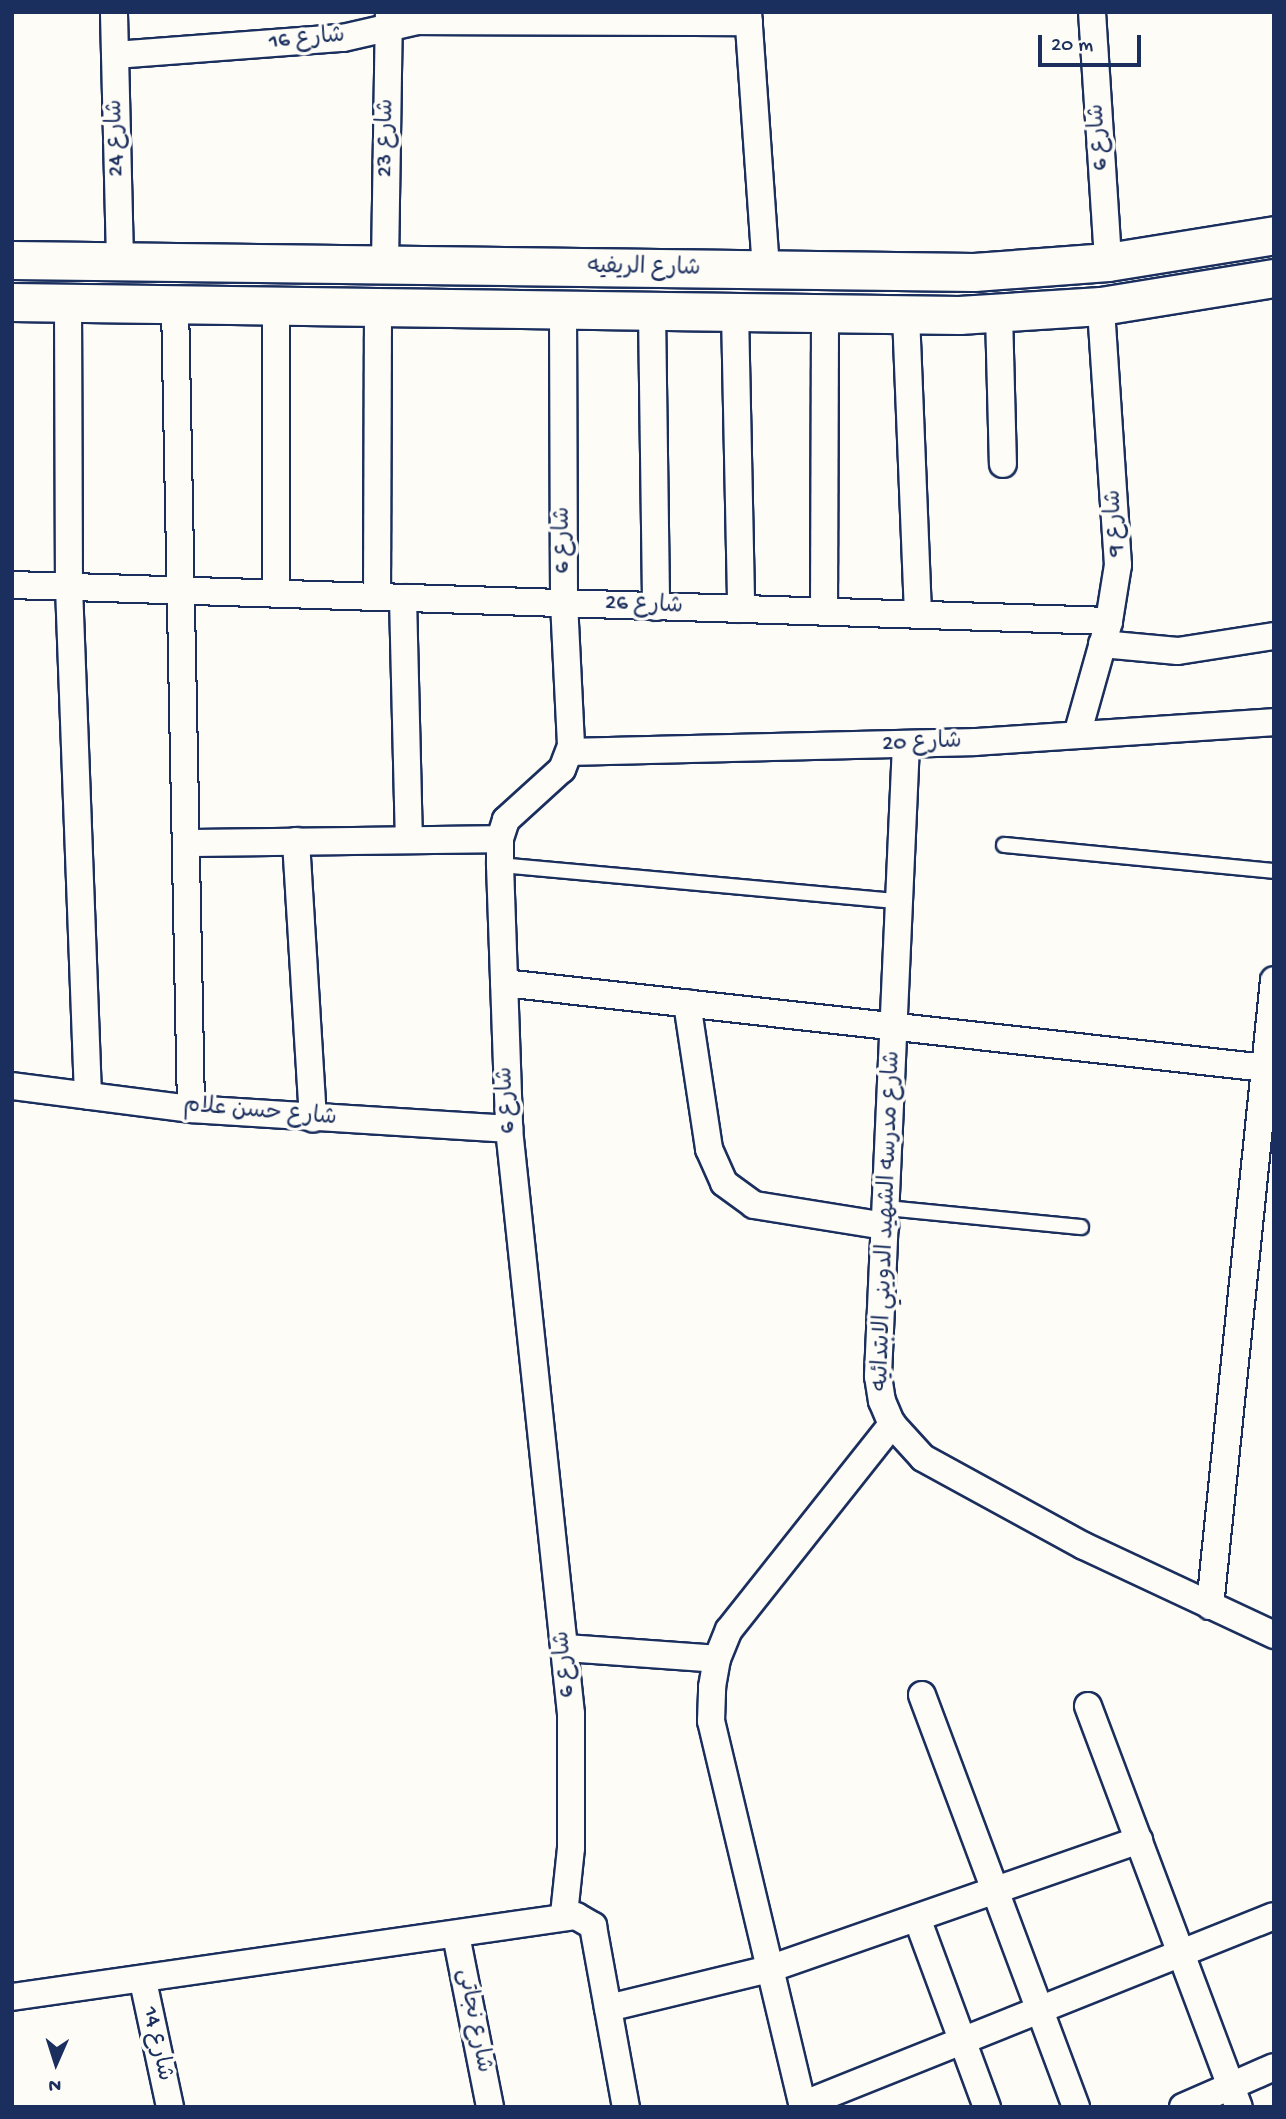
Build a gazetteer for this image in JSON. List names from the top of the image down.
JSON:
{
  "streets": {
    "street": [
      "شارع 16",
      "شارع 6",
      "شارع 24",
      "شارع 23",
      "شارع الريفيه",
      "شارع 9",
      "شارع 26",
      "شارع 20",
      "شارع حسن علام",
      "شارع مدرسه الشهيد الدويني الابتدائيه",
      "شارع نجاتى",
      "شارع 14"
    ]
  },
  "crossings": [
    ["شارع 16", "شارع 24"],
    ["شارع 16", "شارع 23"],
    ["شارع 6", "شارع الريفيه"],
    ["شارع 6", "شارع 26"],
    ["شارع 6", "شارع 20"],
    ["شارع 6", "شارع حسن علام"],
    ["شارع 24", "شارع الريفيه"],
    ["شارع 23", "شارع الريفيه"],
    ["شارع الريفيه", "شارع 9"],
    ["شارع 9", "شارع 26"],
    ["شارع 9", "شارع 20"],
    ["شارع 20", "شارع مدرسه الشهيد الدويني الابتدائيه"]
  ],
  "scale_bar": "20 m",
  "north": "bottom"
}
